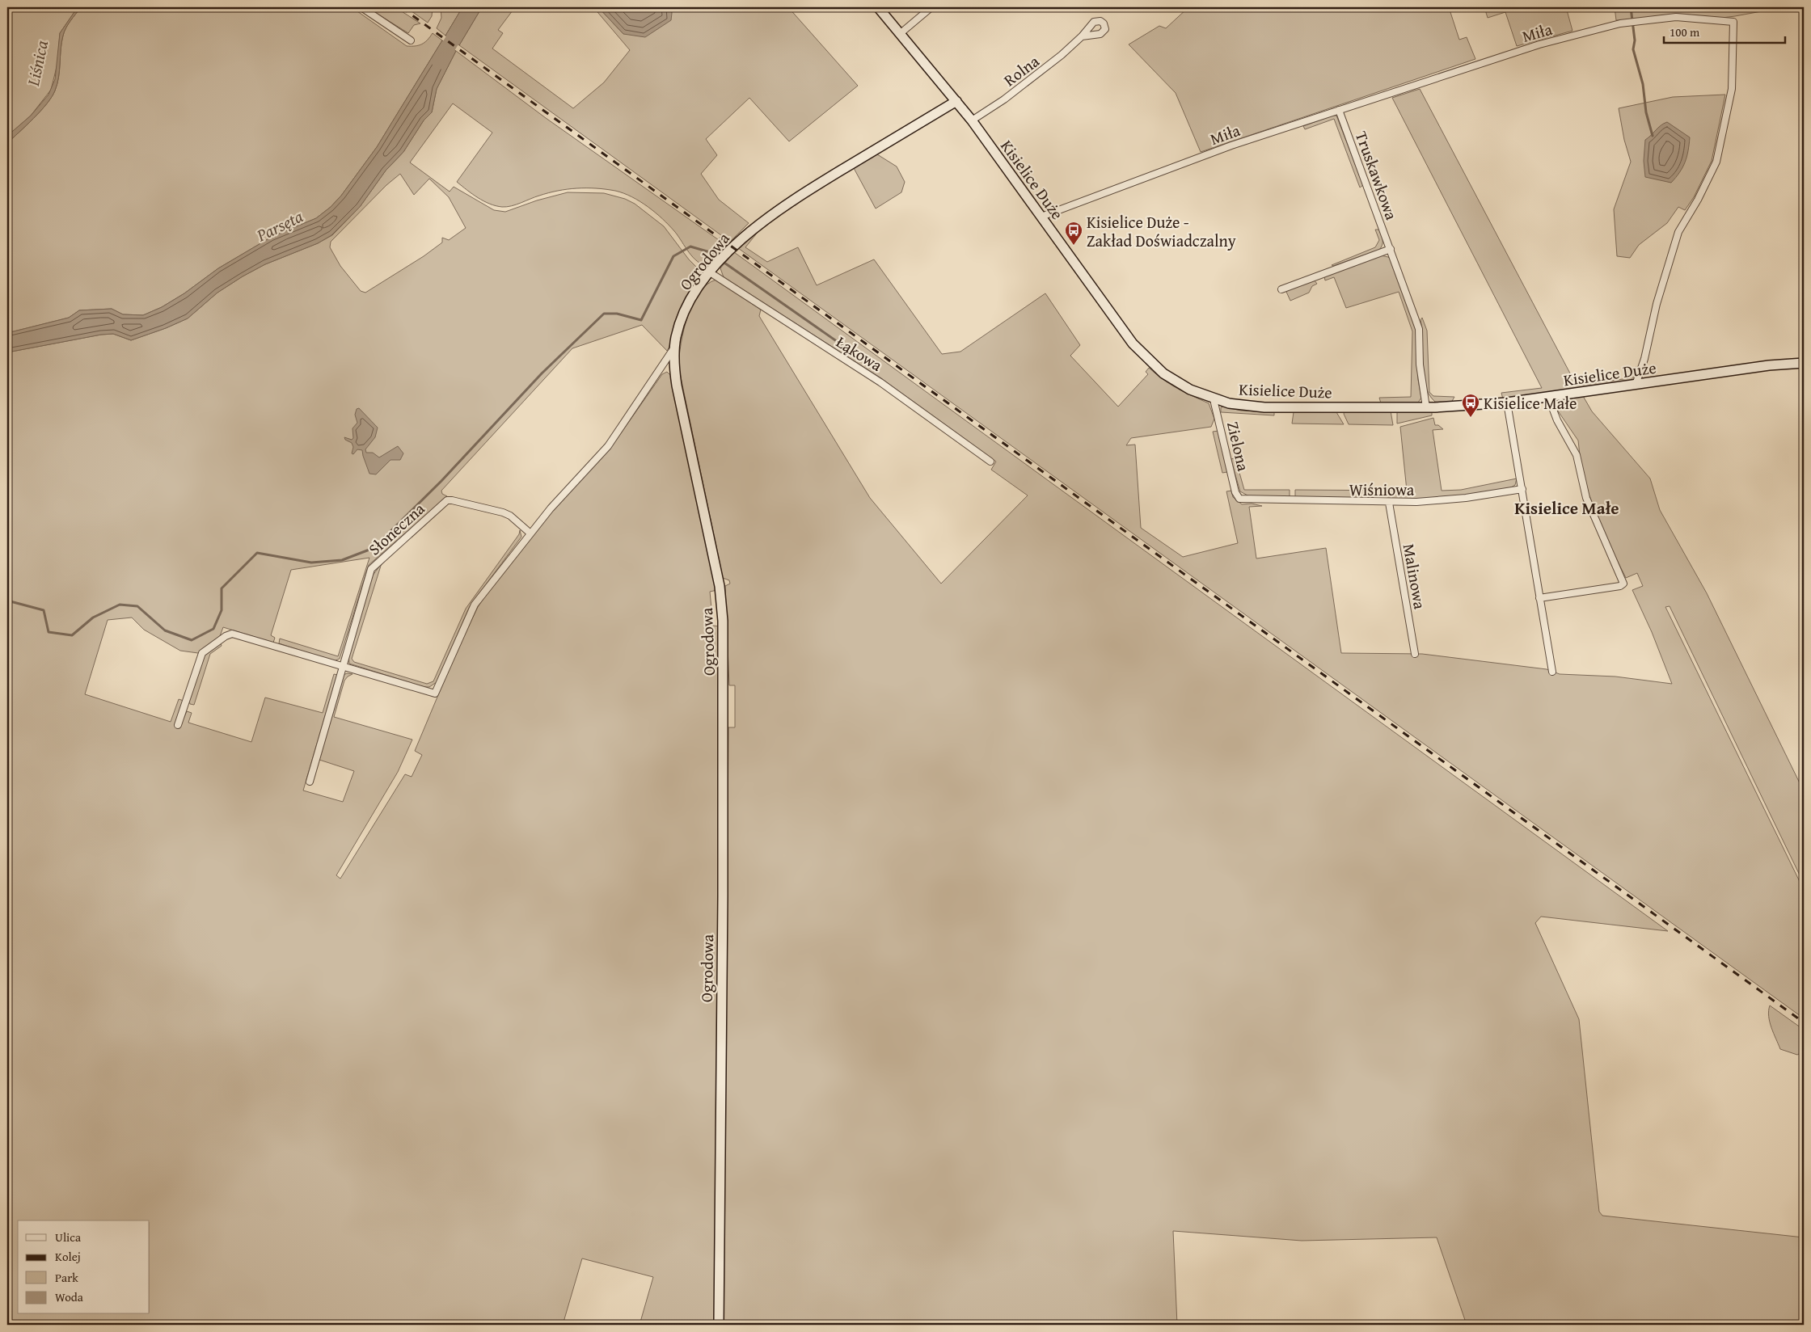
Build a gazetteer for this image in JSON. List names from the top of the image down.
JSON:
{
  "streets": {
    "street": [
      "Miła",
      "Rolna",
      "Truskawkowa",
      "Kisielice Duże",
      "Ogrodowa",
      "Łąkowa",
      "Zielona",
      "Wiśniowa",
      "Słoneczna",
      "Malinowa"
    ]
  },
  "crossings": [
    ["Miła", "Truskawkowa"],
    ["Miła", "Kisielice Duże"],
    ["Rolna", "Kisielice Duże"],
    ["Truskawkowa", "Kisielice Duże"],
    ["Kisielice Duże", "Ogrodowa"],
    ["Kisielice Duże", "Zielona"],
    ["Ogrodowa", "Łąkowa"],
    ["Zielona", "Wiśniowa"],
    ["Wiśniowa", "Malinowa"]
  ],
  "districts": ["Kisielice Małe"],
  "water": ["Liśnica", "Parsęta"],
  "places": {
    "bus stop": ["Kisielice Duże - Zakład Doświadczalny", "Kisielice Małe"]
  },
  "legend": [
    "Ulica",
    "Kolej",
    "Park",
    "Woda"
  ],
  "scale_bar": "100 m"
}
